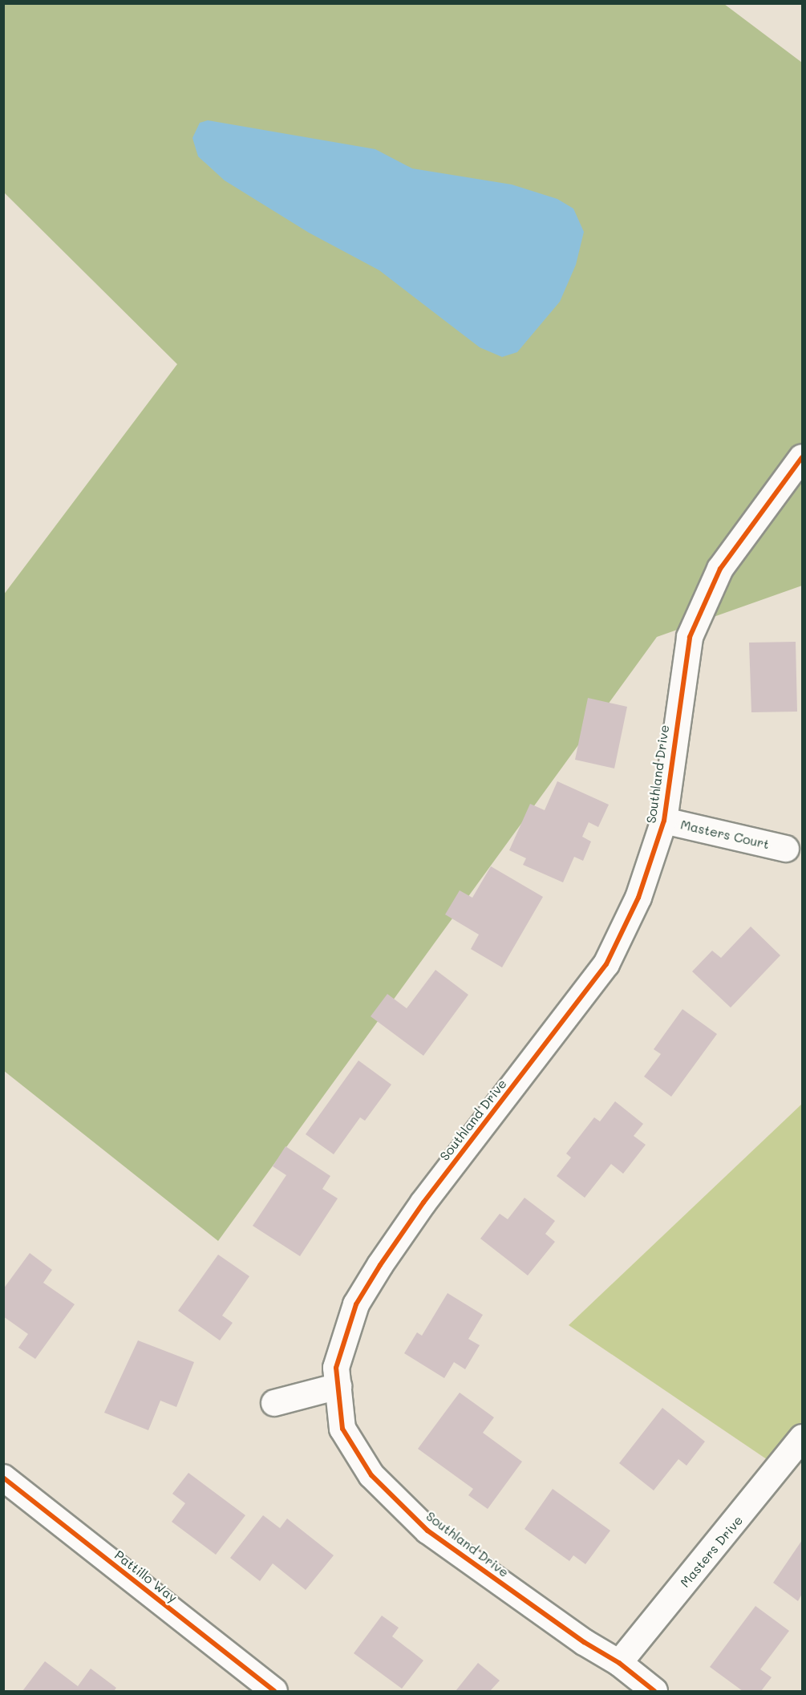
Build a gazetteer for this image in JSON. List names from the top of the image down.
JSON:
{
  "streets": {
    "street": [
      "Southland Drive",
      "Masters Court",
      "Masters Drive",
      "Pattillo Way"
    ]
  },
  "crossings": [
    ["Southland Drive", "Masters Court"],
    ["Southland Drive", "Masters Drive"]
  ]
}
